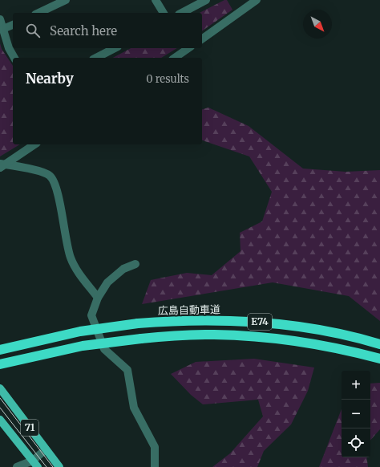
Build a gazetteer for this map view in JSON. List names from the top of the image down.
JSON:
{
  "streets": {
    "highway": ["広島自動車道", "E74"],
    "main road": ["71"]
  },
  "north": "bottom right",
  "page": {
    "search": "Search here",
    "heading": ["Nearby", "0 results"],
    "map_buttons": ["+", "−"]
  }
}
